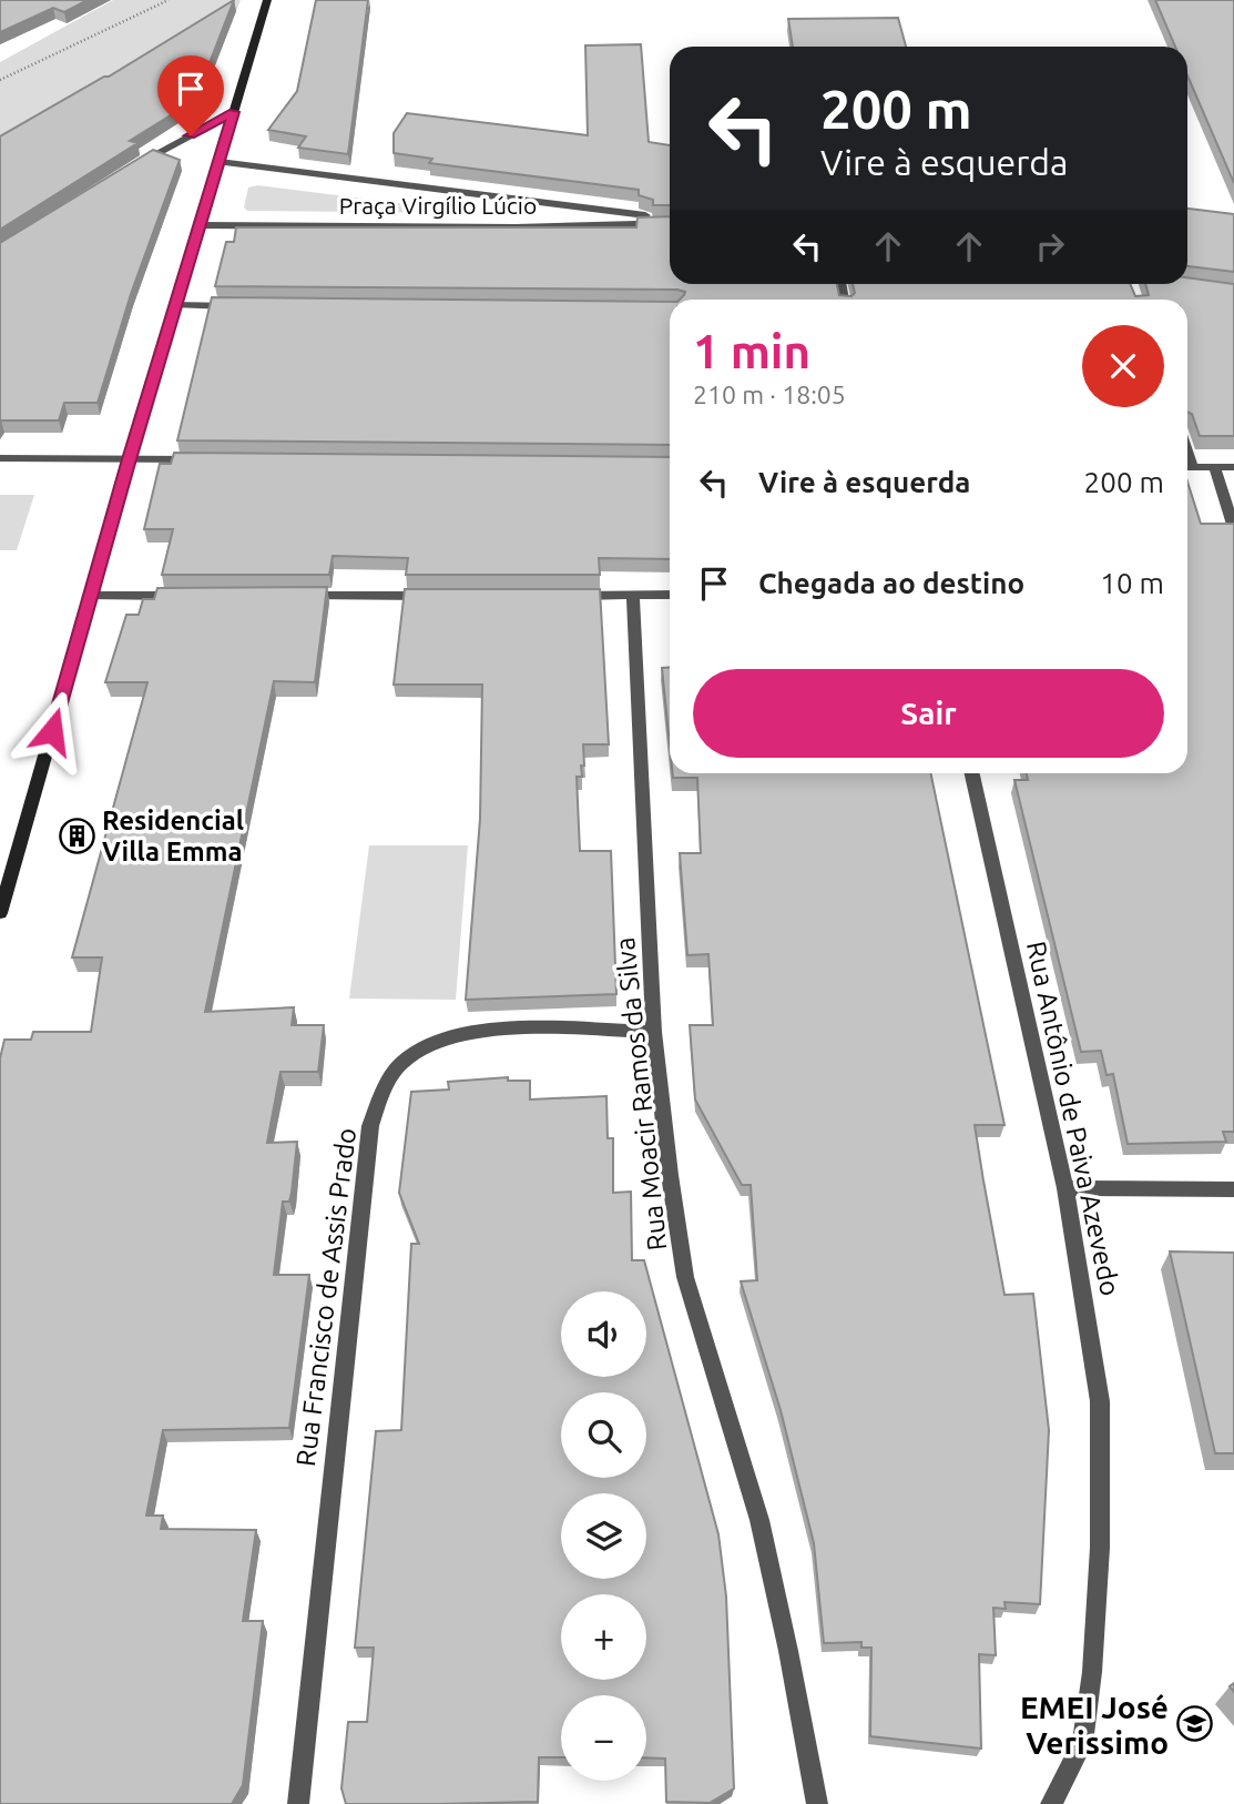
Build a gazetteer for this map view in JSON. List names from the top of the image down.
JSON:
{
  "streets": {
    "street": [
      "Praça Virgílio Lúcio",
      "Rua Moacir Ramos da Silva",
      "Rua Antônio de Paiva Azevedo",
      "Rua Francisco de Assis Prado"
    ]
  },
  "crossings": [
    ["Rua Moacir Ramos da Silva", "Rua Francisco de Assis Prado"]
  ],
  "places": {
    "building": ["Residencial Villa Emma"],
    "school or university": ["EMEI José Verissimo"]
  },
  "page": {
    "turn": ["200 m", "Vire à esquerda"],
    "heading": ["1 min", "210 m · 18:05"],
    "list": [
      {
        "name": "Vire à esquerda",
        "value": "200 m"
      },
      {
        "name": "Chegada ao destino",
        "value": "10 m"
      }
    ],
    "buttons": "Sair",
    "map_buttons": ["+", "−"]
  }
}
